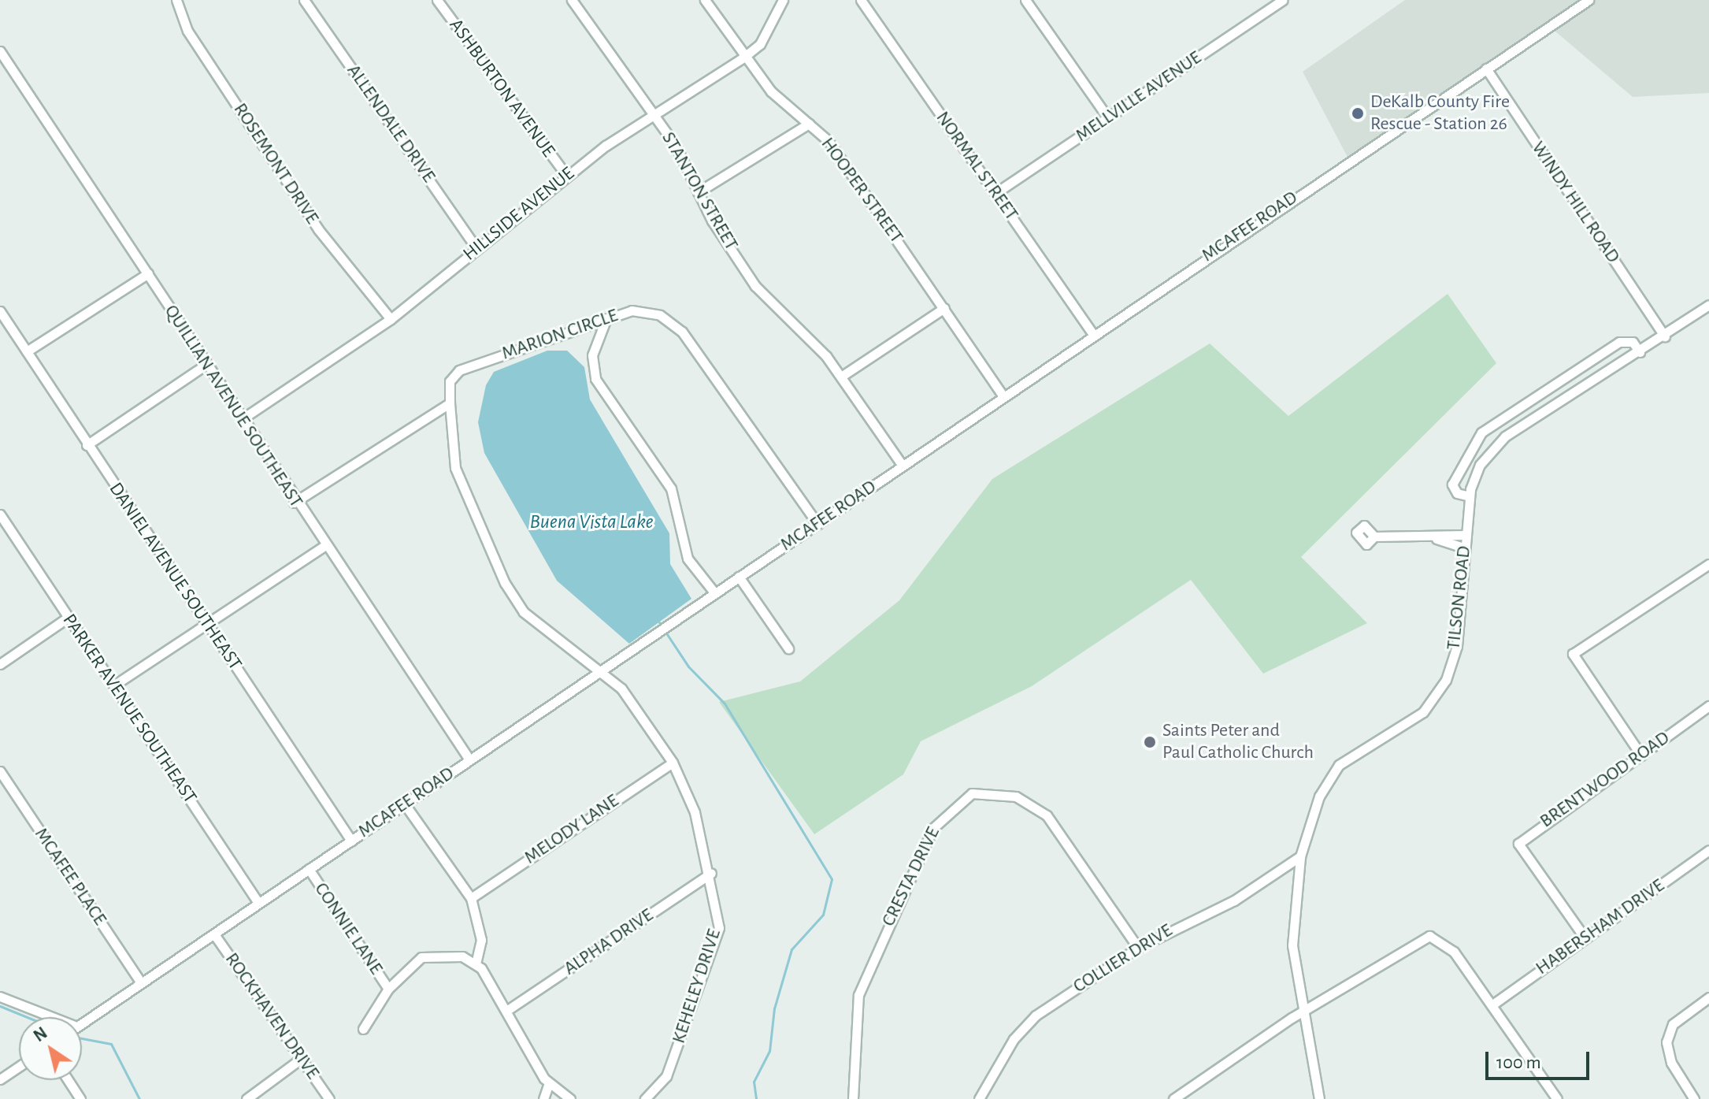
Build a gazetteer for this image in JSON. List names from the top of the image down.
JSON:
{
  "streets": {
    "street": [
      "ASHBURTON AVENUE",
      "MELLVILLE AVENUE",
      "ALLENDALE DRIVE",
      "ROSEMONT DRIVE",
      "NORMAL STREET",
      "HOOPER STREET",
      "STANTON STREET",
      "WINDY HILL ROAD",
      "HILLSIDE AVENUE",
      "MCAFEE ROAD",
      "MARION CIRCLE",
      "QUILLIAN AVENUE SOUTHEAST",
      "DANIEL AVENUE SOUTHEAST",
      "TILSON ROAD",
      "PARKER AVENUE SOUTHEAST",
      "BRENTWOOD ROAD",
      "MELODY LANE",
      "MCAFEE PLACE",
      "CRESTA DRIVE",
      "HABERSHAM DRIVE",
      "CONNIE LANE",
      "ALPHA DRIVE",
      "COLLIER DRIVE",
      "KEHELEY DRIVE",
      "ROCKHAVEN DRIVE"
    ]
  },
  "crossings": [
    ["ASHBURTON AVENUE", "HILLSIDE AVENUE"],
    ["MELLVILLE AVENUE", "NORMAL STREET"],
    ["ALLENDALE DRIVE", "HILLSIDE AVENUE"],
    ["ROSEMONT DRIVE", "HILLSIDE AVENUE"],
    ["NORMAL STREET", "MCAFEE ROAD"],
    ["HOOPER STREET", "HILLSIDE AVENUE"],
    ["HOOPER STREET", "MCAFEE ROAD"],
    ["STANTON STREET", "HILLSIDE AVENUE"],
    ["STANTON STREET", "MCAFEE ROAD"],
    ["WINDY HILL ROAD", "MCAFEE ROAD"],
    ["WINDY HILL ROAD", "TILSON ROAD"],
    ["HILLSIDE AVENUE", "QUILLIAN AVENUE SOUTHEAST"],
    ["MCAFEE ROAD", "MARION CIRCLE"],
    ["MCAFEE ROAD", "QUILLIAN AVENUE SOUTHEAST"],
    ["MCAFEE ROAD", "DANIEL AVENUE SOUTHEAST"],
    ["MCAFEE ROAD", "PARKER AVENUE SOUTHEAST"],
    ["MCAFEE ROAD", "MCAFEE PLACE"],
    ["MCAFEE ROAD", "CONNIE LANE"],
    ["MCAFEE ROAD", "KEHELEY DRIVE"],
    ["MCAFEE ROAD", "ROCKHAVEN DRIVE"],
    ["MARION CIRCLE", "KEHELEY DRIVE"],
    ["TILSON ROAD", "COLLIER DRIVE"],
    ["BRENTWOOD ROAD", "HABERSHAM DRIVE"],
    ["MELODY LANE", "KEHELEY DRIVE"],
    ["CRESTA DRIVE", "COLLIER DRIVE"],
    ["ALPHA DRIVE", "KEHELEY DRIVE"]
  ],
  "water": ["Buena Vista Lake"],
  "places": ["DeKalb County Fire Rescue - Station 26", "Saints Peter and Paul Catholic Church"],
  "scale_bar": "100 m",
  "north": "top left"
}
